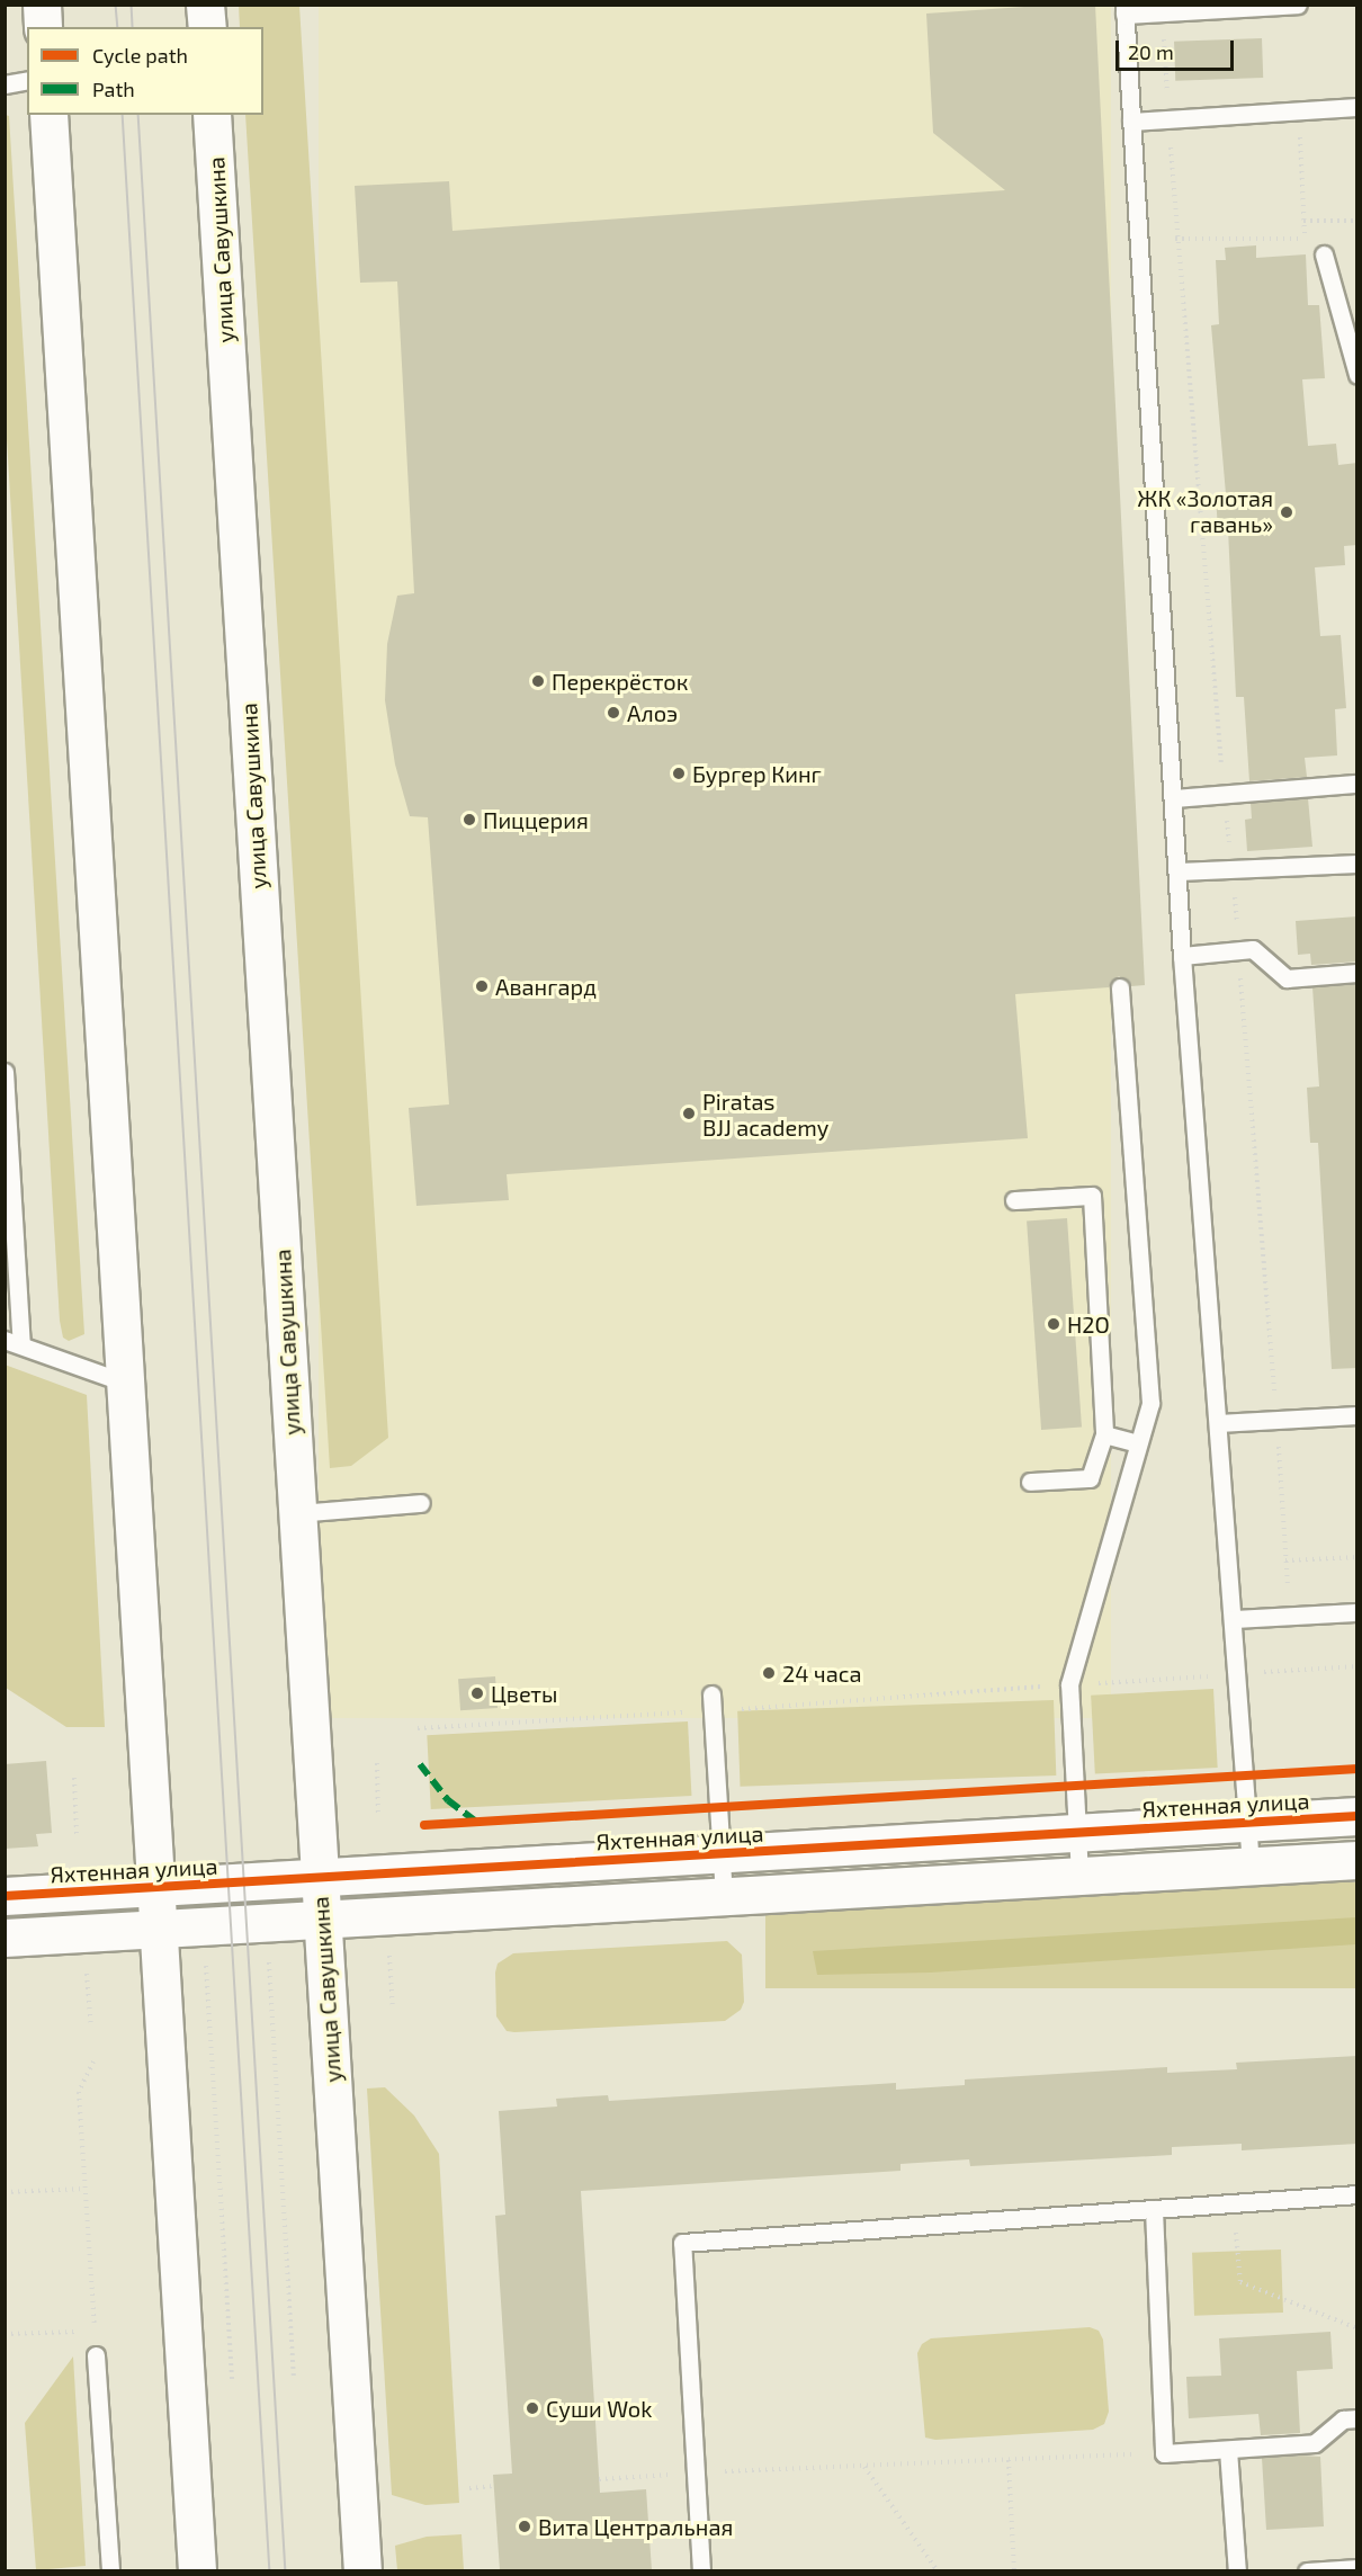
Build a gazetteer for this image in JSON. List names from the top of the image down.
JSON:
{
  "streets": {
    "main road": ["улица Савушкина", "Яхтенная улица"]
  },
  "crossings": [
    ["улица Савушкина", "Яхтенная улица"]
  ],
  "places": [
    "ЖК «Золотая гавань»",
    "Перекрёсток",
    "Алоэ",
    "Бургер Кинг",
    "Пиццерия",
    "Авангард",
    "Piratas BJJ academy",
    "H2O",
    "24 часа",
    "Цветы",
    "Суши Wok",
    "Вита Центральная"
  ],
  "legend": ["Cycle path", "Path"],
  "scale_bar": "20 m"
}
